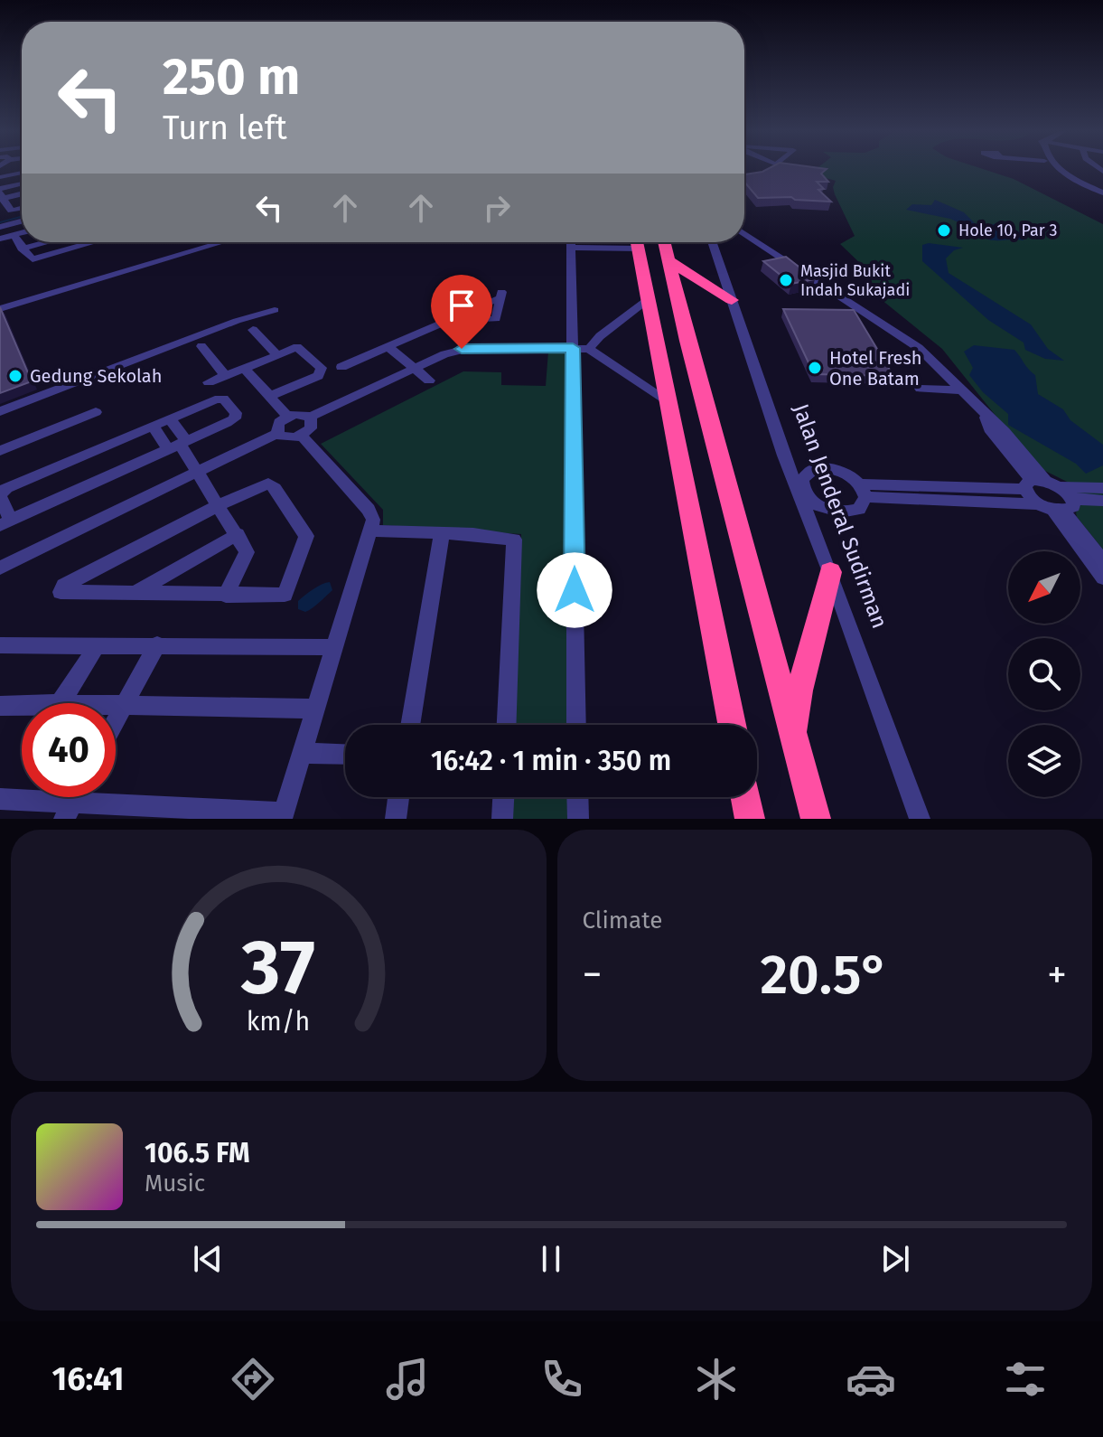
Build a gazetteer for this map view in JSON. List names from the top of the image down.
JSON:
{
  "streets": {
    "street": ["Jalan Jenderal Sudirman"]
  },
  "places": [
    "Hole 10, Par 3",
    "Masjid Bukit Indah Sukajadi",
    "Hotel Fresh One Batam",
    "Gedung Sekolah"
  ],
  "north": "bottom left",
  "page": {
    "turn": ["250 m", "Turn left"],
    "limit": "40",
    "trip": "16:42 · 1 min · 350 m",
    "tile": "Climate",
    "heat": ["−", "20.5°", "+"],
    "song": ["106.5 FM", "Music"],
    "tabs": "16:41",
    "gauge": ["37", "km/h"]
  }
}
